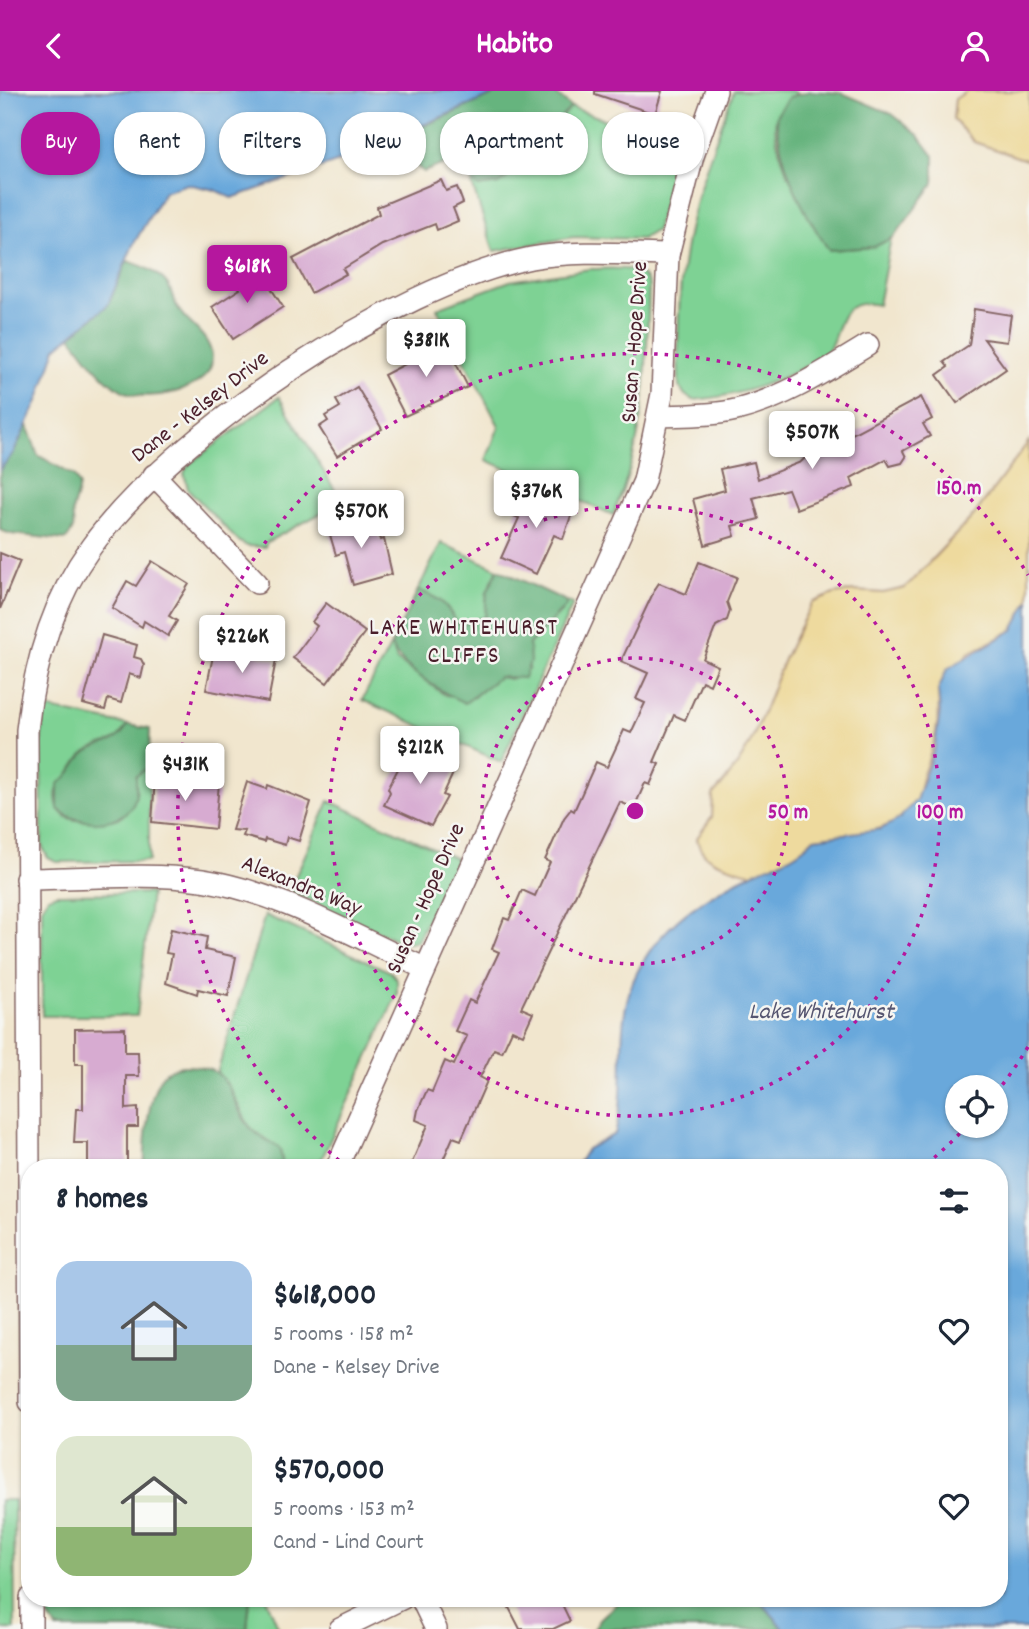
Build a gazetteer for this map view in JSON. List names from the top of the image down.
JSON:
{
  "streets": {
    "street": ["Susan - Hope Drive", "Dane - Kelsey Drive", "Alexandra Way"]
  },
  "crossings": [
    ["Susan - Hope Drive", "Dane - Kelsey Drive"],
    ["Susan - Hope Drive", "Alexandra Way"],
    ["Dane - Kelsey Drive", "Alexandra Way"]
  ],
  "districts": ["LAKE WHITEHURST CLIFFS"],
  "water": ["Lake Whitehurst"],
  "page": {
    "header": "Habito",
    "chip": [
      "Buy",
      "Rent",
      "Filters",
      "New",
      "Apartment",
      "House"
    ],
    "price": [
      "$618K",
      "$381K",
      "$507K",
      "$376K",
      "$570K",
      "$226K",
      "$212K",
      "$431K"
    ],
    "heading": "8 homes",
    "list": [
      {
        "name": "$618,000",
        "note": "5 rooms · 158 m² · Dane - Kelsey Drive"
      },
      {
        "name": "$570,000",
        "note": "5 rooms · 153 m² · Cand - Lind Court"
      }
    ]
  },
  "rings": ["150 m", "50 m", "100 m"]
}
